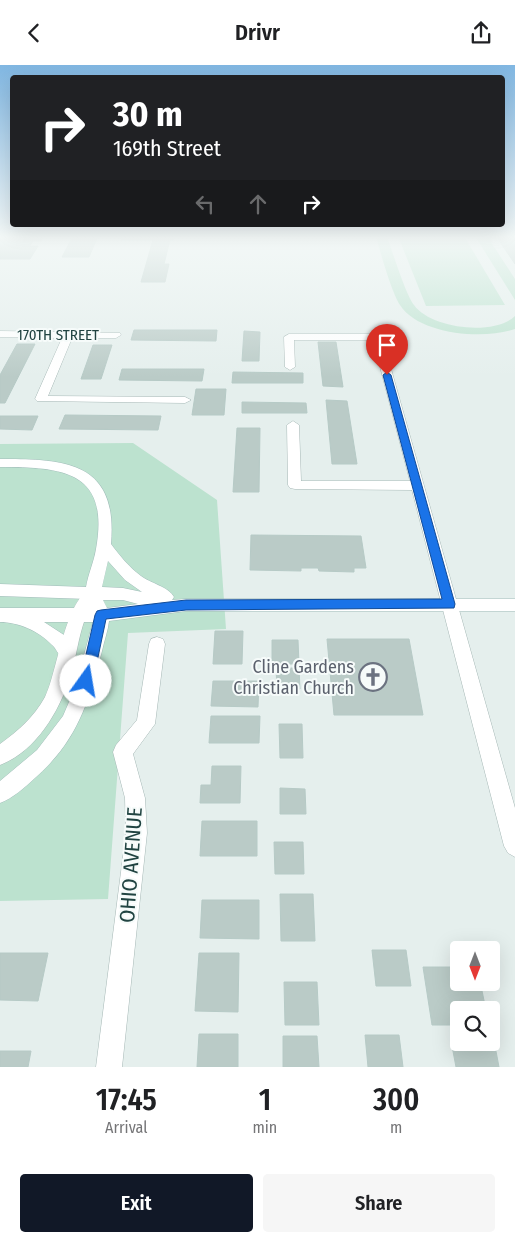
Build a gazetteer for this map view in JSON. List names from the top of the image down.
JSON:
{
  "streets": {
    "street": ["170TH STREET", "OHIO AVENUE"]
  },
  "places": {
    "church": ["Cline Gardens Christian Church"]
  },
  "north": "bottom",
  "page": {
    "header": "Drivr",
    "turn": ["30 m", "169th Street"],
    "eta": [
      "17:45",
      "Arrival",
      "1",
      "min",
      "300",
      "m"
    ],
    "buttons": ["Exit", "Share"]
  }
}
